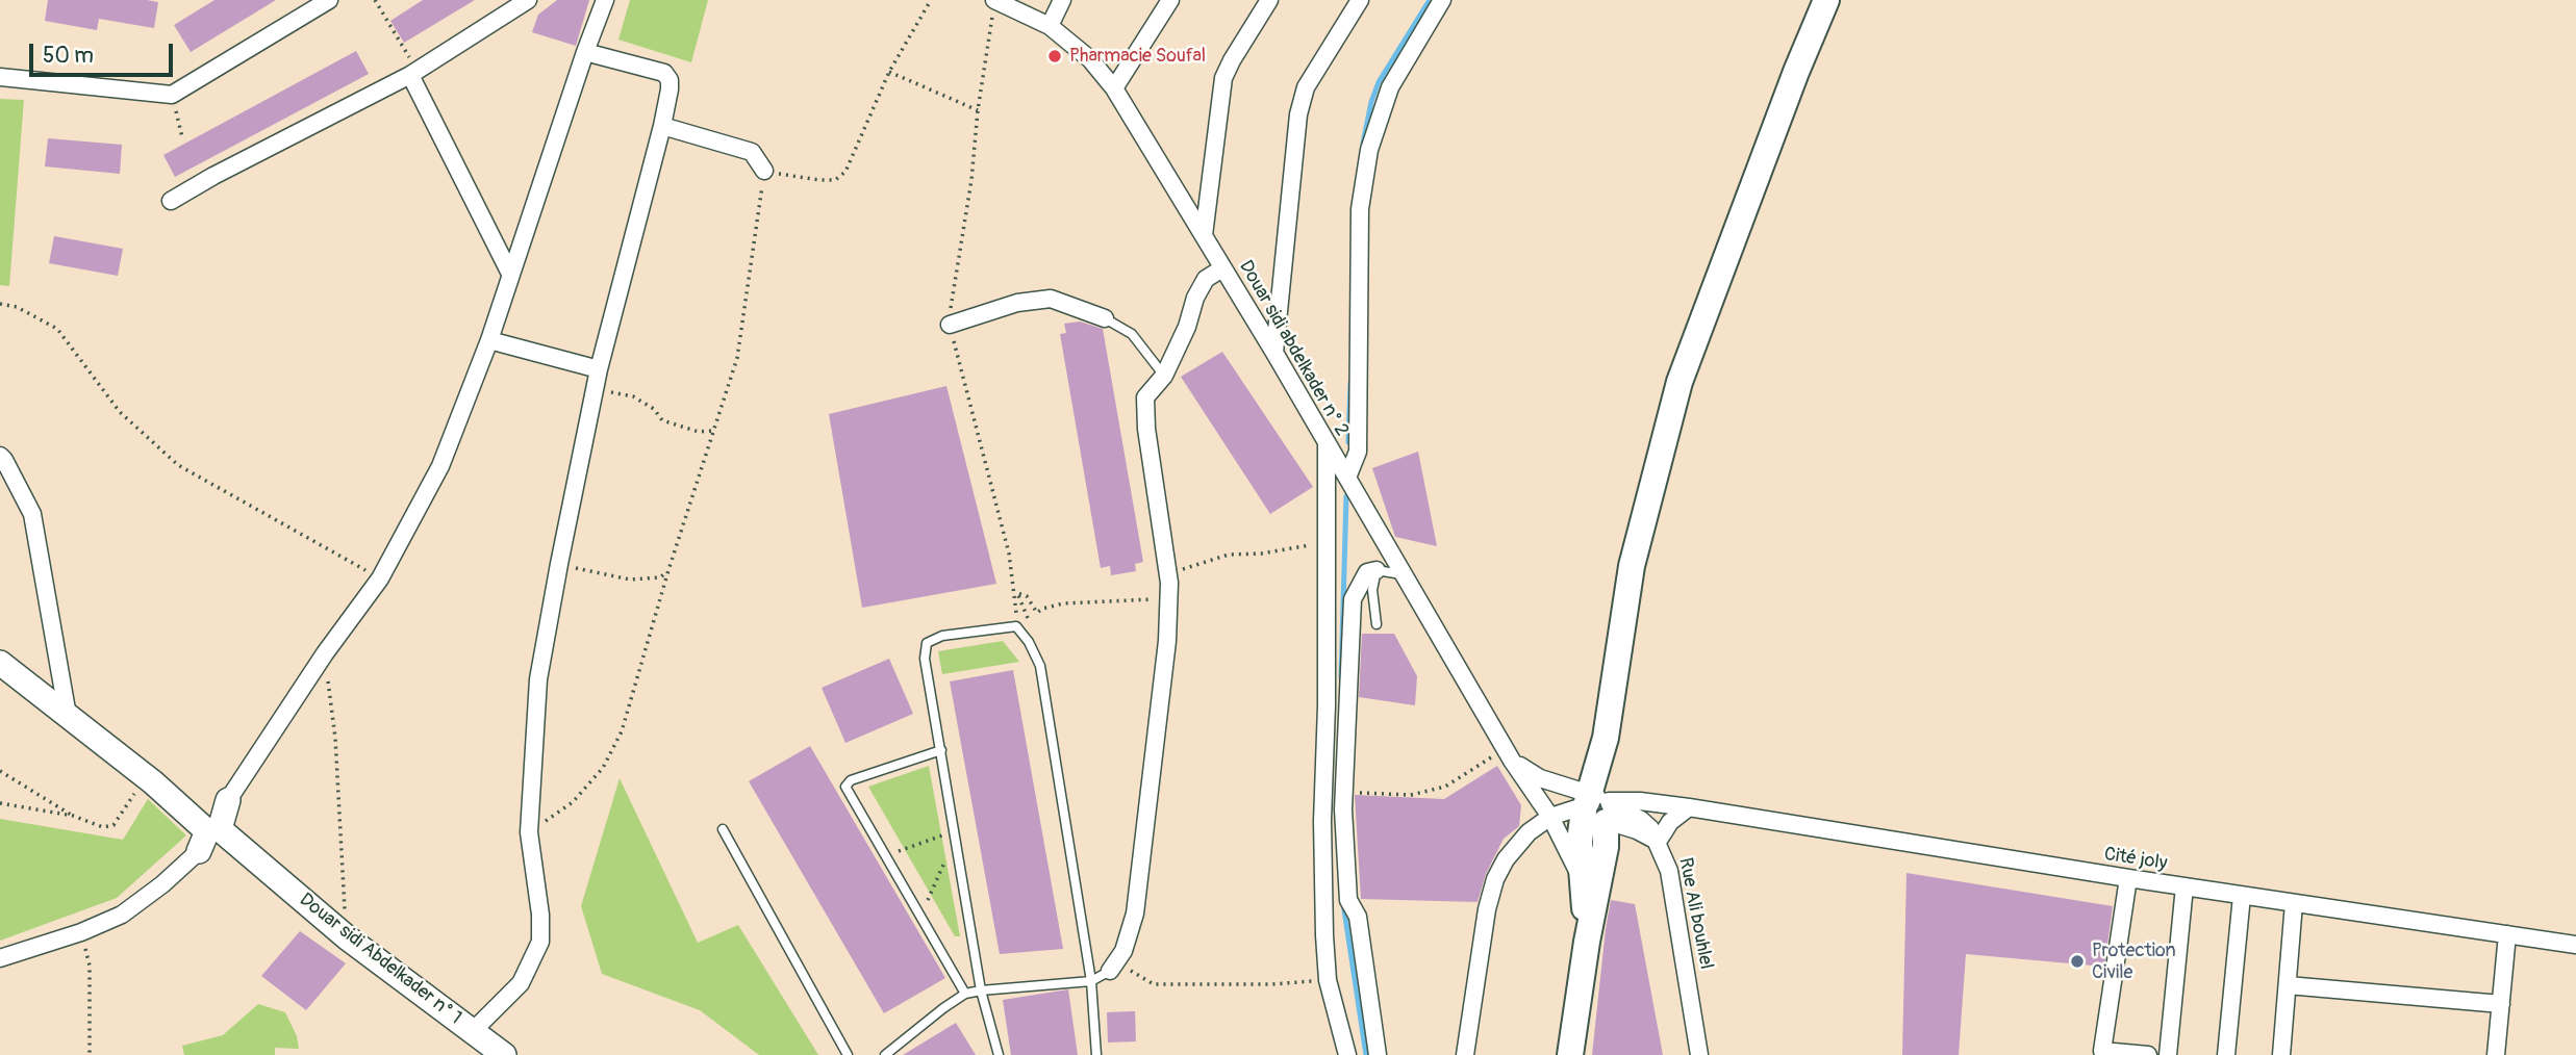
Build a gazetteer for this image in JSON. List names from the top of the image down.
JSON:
{
  "streets": {
    "street": [
      "Douar sidi abdelkader n° 2",
      "Cité joly",
      "Rue Ali bouhlel",
      "Douar sidi Abdelkader n° 1"
    ]
  },
  "crossings": [
    ["Douar sidi abdelkader n° 2", "Cité joly"],
    ["Douar sidi abdelkader n° 2", "Rue Ali bouhlel"]
  ],
  "places": ["Pharmacie Soufal", "Protection Civile"],
  "scale_bar": "50 m"
}
